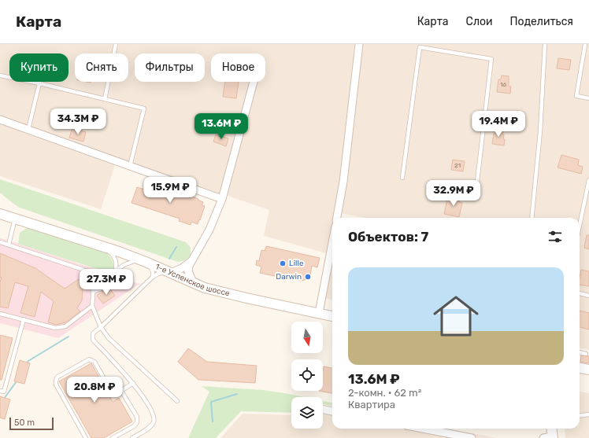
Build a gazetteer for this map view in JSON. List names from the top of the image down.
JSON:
{
  "streets": {
    "main road": ["1-е Успенское шоссе"]
  },
  "places": ["Lille", "Darwin"],
  "house_numbers": ["16", "21"],
  "scale_bar": "50 m",
  "north": "bottom",
  "page": {
    "header": "Карта",
    "nav": ["Карта", "Слои", "Поделиться"],
    "chip": [
      "Купить",
      "Снять",
      "Фильтры",
      "Новое"
    ],
    "price": [
      "34.3M ₽",
      "19.4M ₽",
      "13.6M ₽",
      "15.9M ₽",
      "32.9M ₽",
      "27.3M ₽",
      "20.8M ₽"
    ],
    "heading": "Объектов: 7",
    "list": [
      {
        "name": "13.6M ₽",
        "note": "2-комн. · 62 m² · Квартира"
      }
    ],
    "scale": "50 m"
  }
}
